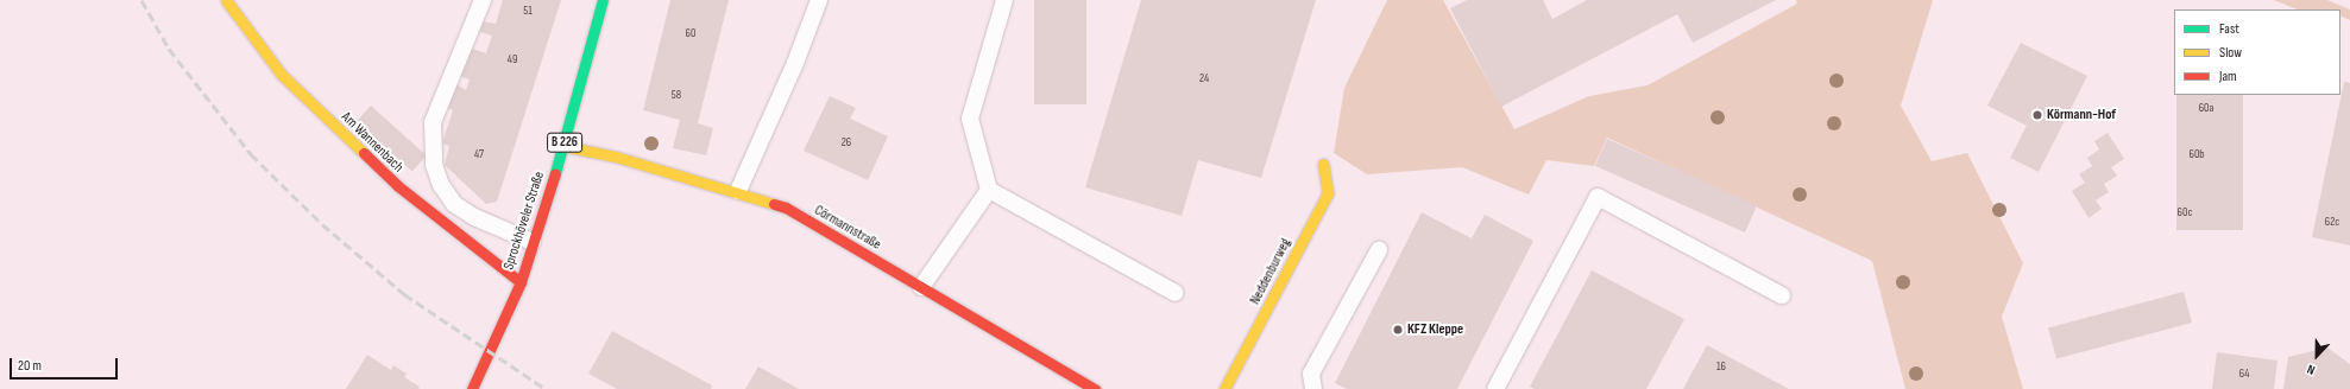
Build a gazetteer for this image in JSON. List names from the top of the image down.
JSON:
{
  "streets": {
    "street": [
      "Am Wannenbach",
      "B 226",
      "Sprockhöveler Straße",
      "Cörmannstraße",
      "Neddenburweg"
    ]
  },
  "crossings": [
    ["Am Wannenbach", "Sprockhöveler Straße"],
    ["Sprockhöveler Straße", "Cörmannstraße"]
  ],
  "places": ["Körmann-Hof", "KFZ Kleppe"],
  "house_numbers": [
    "51",
    "60",
    "49",
    "24",
    "58",
    "60a",
    "26",
    "47",
    "60b",
    "60c",
    "62c",
    "16",
    "64"
  ],
  "legend": ["Fast", "Slow", "Jam"],
  "scale_bar": "20 m",
  "north": "bottom"
}
